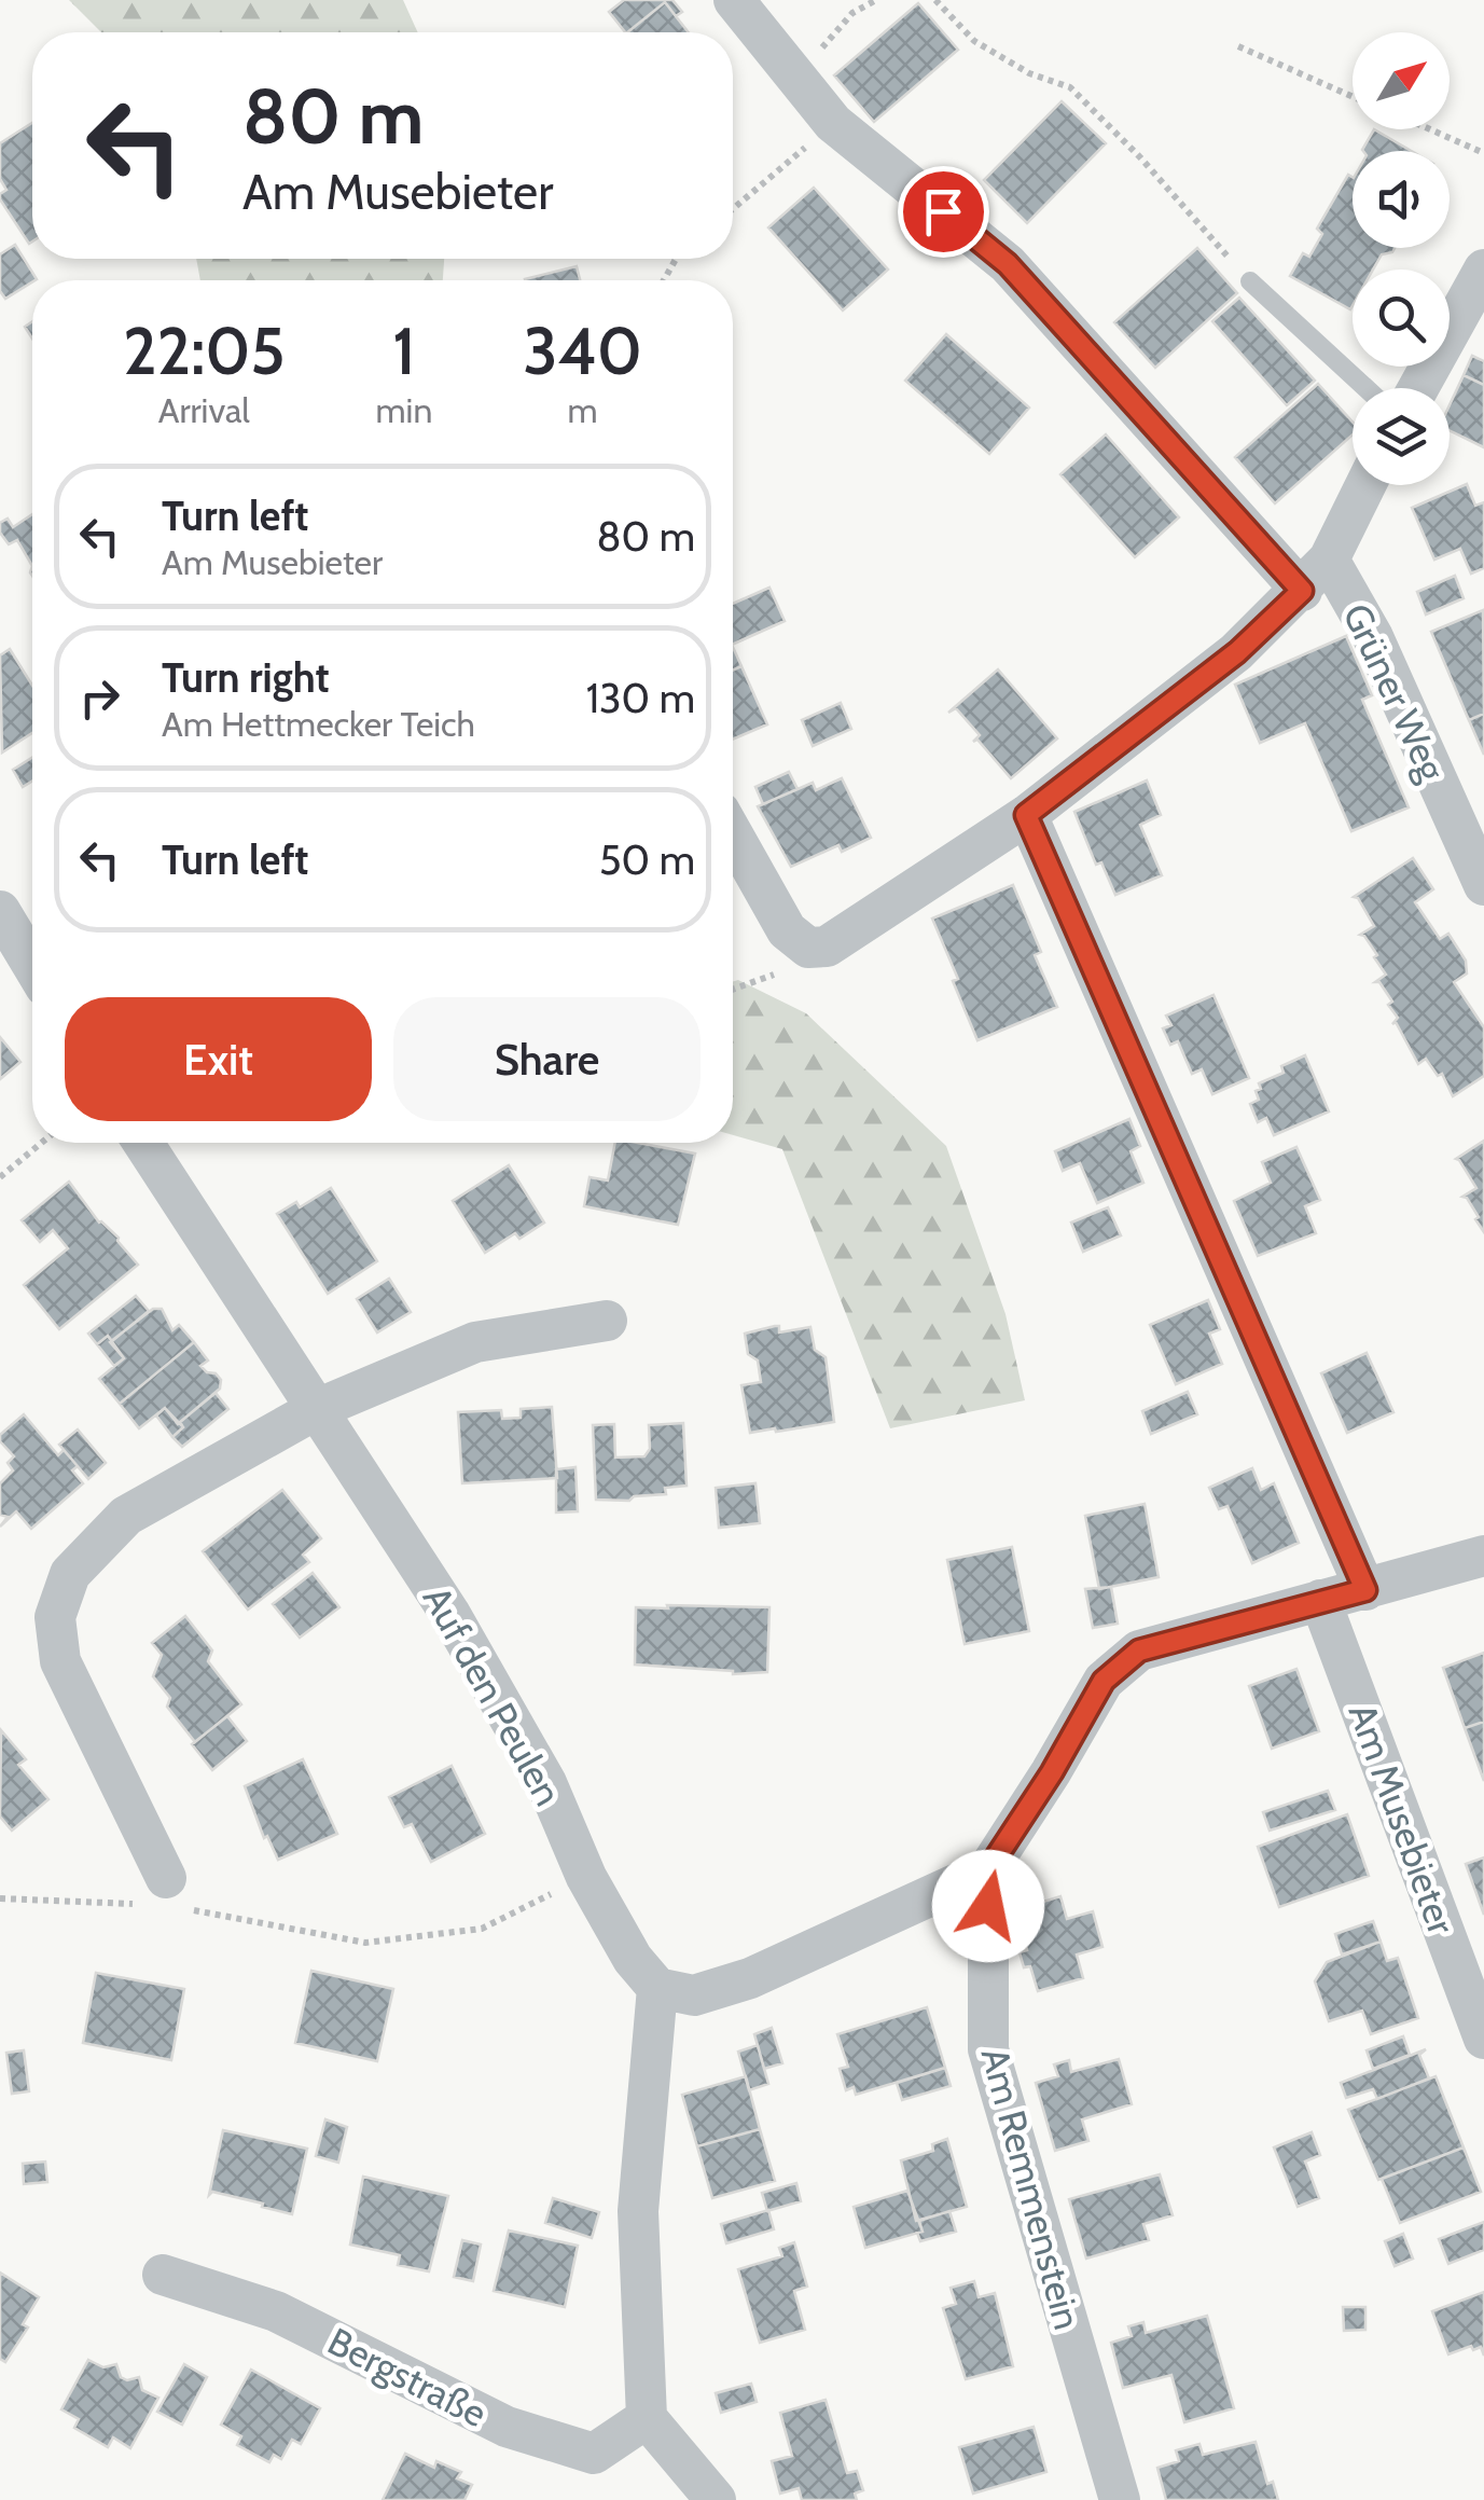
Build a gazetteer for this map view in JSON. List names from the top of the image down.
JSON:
{
  "streets": {
    "street": [
      "Grüner Weg",
      "Auf den Peulen",
      "Am Musebieter",
      "Am Remmenstein",
      "Bergstraße"
    ]
  },
  "north": "top right",
  "page": {
    "turn": ["80 m", "Am Musebieter"],
    "eta": [
      "22:05",
      "Arrival",
      "1",
      "min",
      "340",
      "m"
    ],
    "list": [
      {
        "name": "Turn left",
        "note": "Am Musebieter",
        "value": "80 m"
      },
      {
        "name": "Turn right",
        "note": "Am Hettmecker Teich",
        "value": "130 m"
      },
      {
        "name": "Turn left",
        "value": "50 m"
      }
    ],
    "buttons": ["Exit", "Share"]
  }
}
